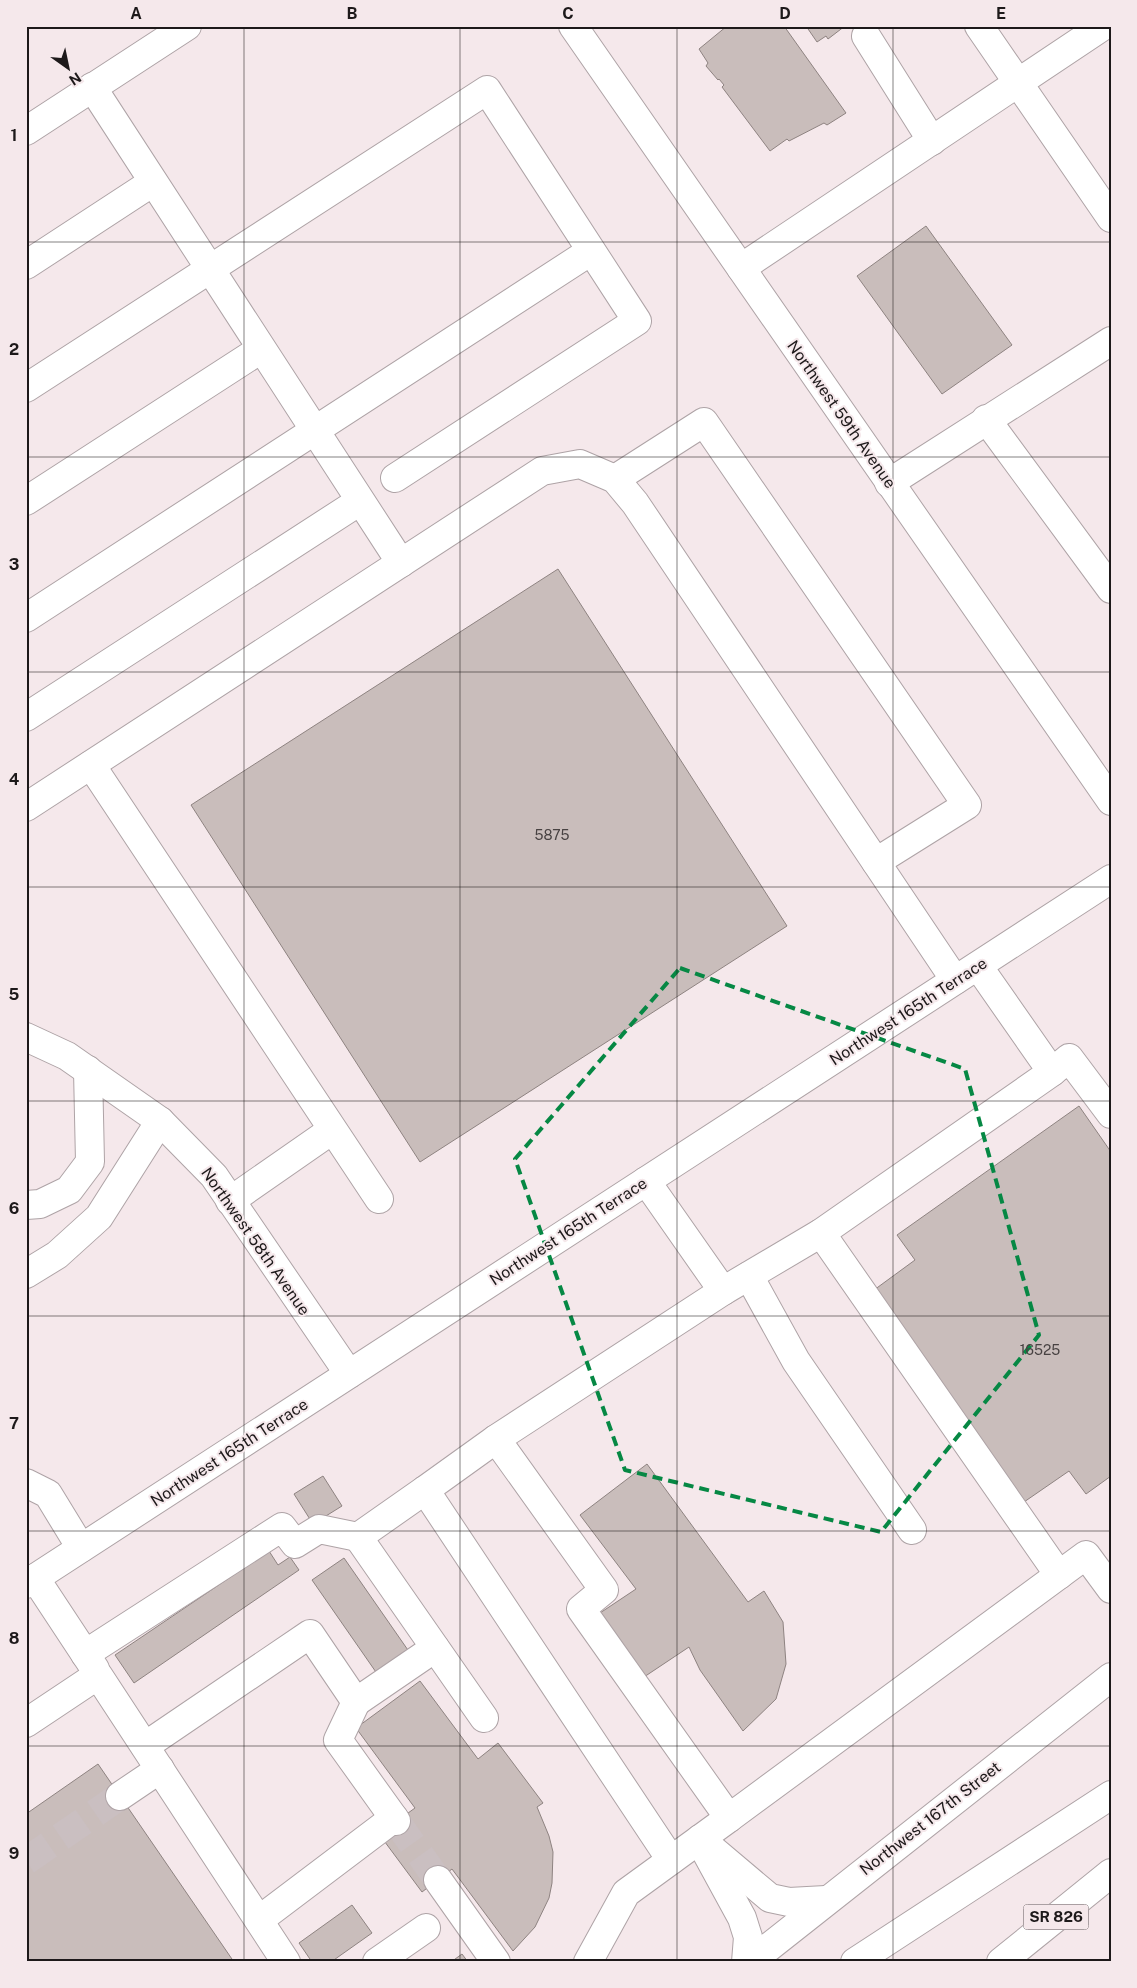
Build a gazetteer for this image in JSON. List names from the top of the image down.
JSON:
{
  "streets": {
    "main road": [
      "Northwest 59th Avenue",
      "Northwest 165th Terrace",
      "Northwest 58th Avenue",
      "Northwest 167th Street",
      "SR 826"
    ]
  },
  "crossings": [
    ["Northwest 165th Terrace", "Northwest 58th Avenue"]
  ],
  "house_numbers": ["5875", "16525"],
  "north": "bottom right",
  "grid": {
    "columns": [
      "A",
      "B",
      "C",
      "D",
      "E"
    ],
    "rows": [
      "1",
      "2",
      "3",
      "4",
      "5",
      "6",
      "7",
      "8",
      "9"
    ]
  }
}
